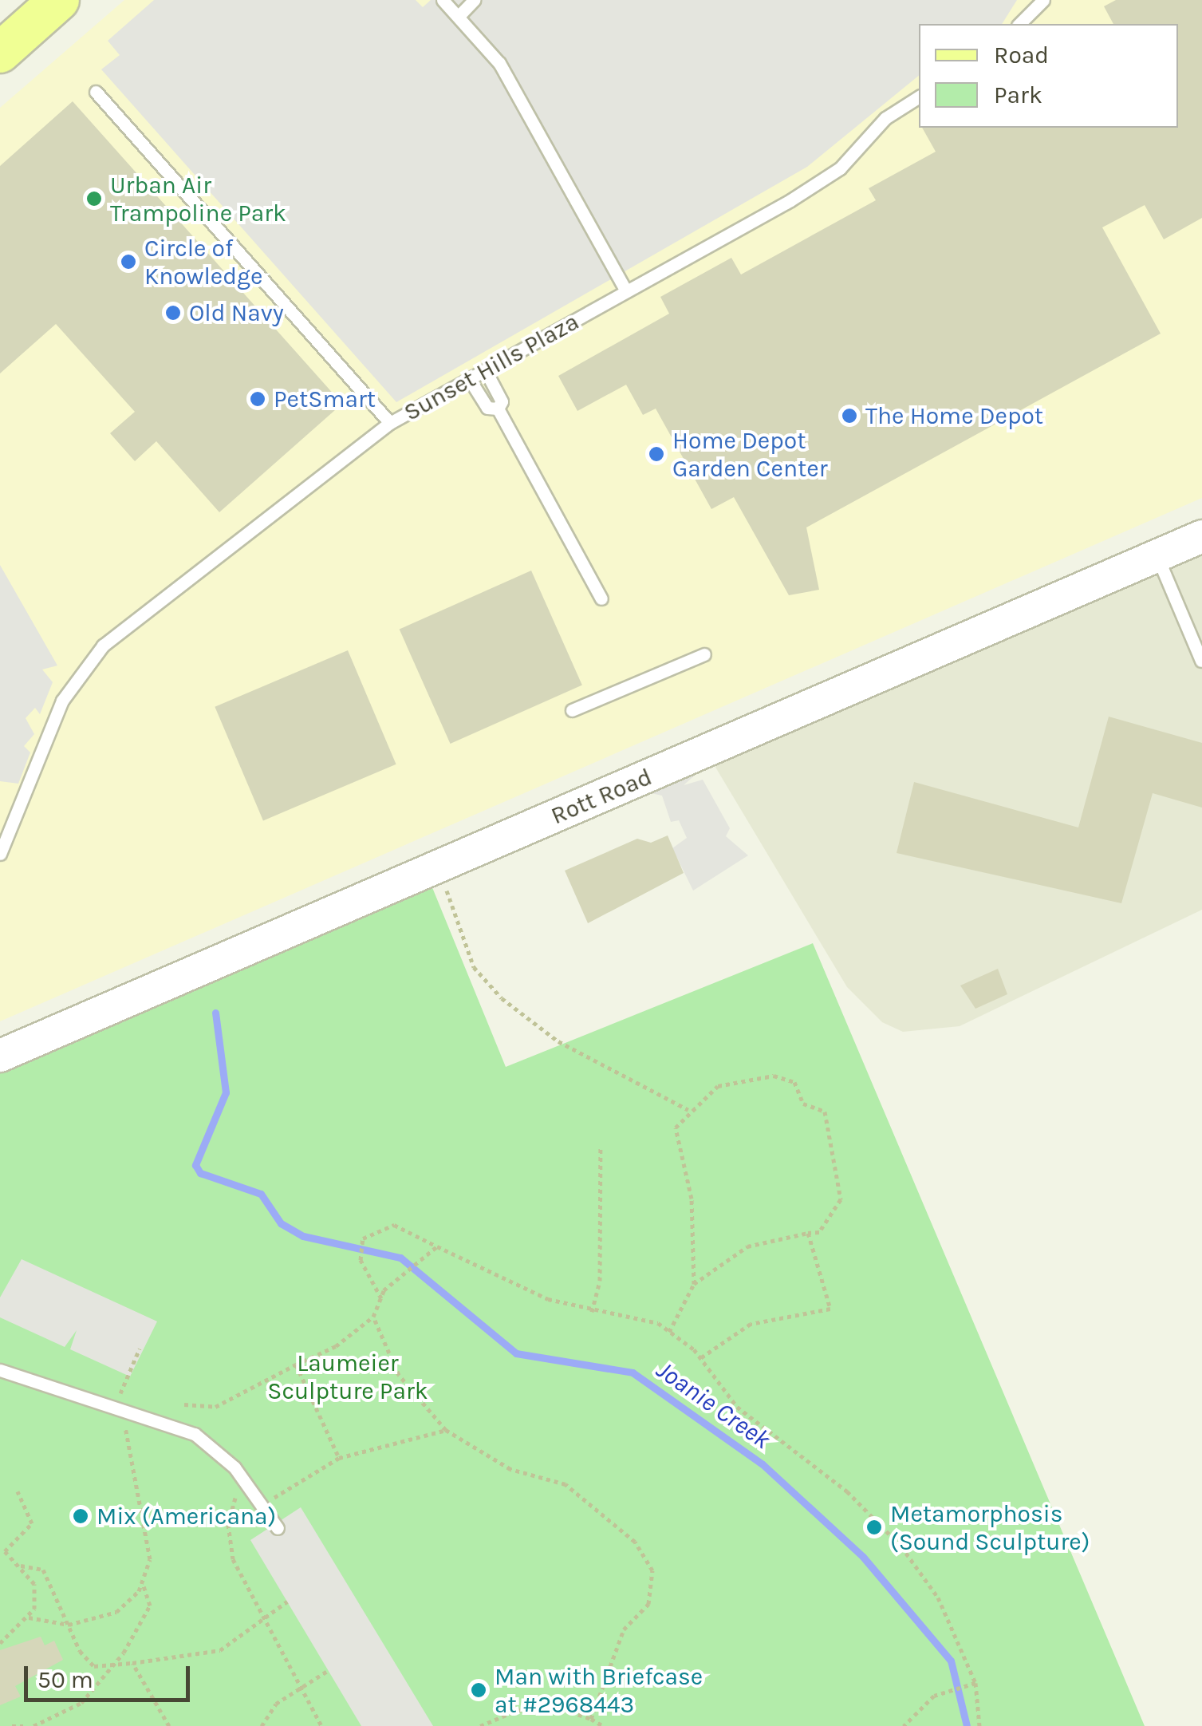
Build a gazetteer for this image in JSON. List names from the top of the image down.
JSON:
{
  "streets": {
    "street": ["Rott Road"],
    "lane": ["Sunset Hills Plaza"]
  },
  "water": ["Joanie Creek"],
  "parks": ["Laumeier Sculpture Park"],
  "places": [
    "Urban Air Trampoline Park",
    "Circle of Knowledge",
    "Old Navy",
    "PetSmart",
    "The Home Depot",
    "Home Depot Garden Center",
    "Mix (Americana)",
    "Metamorphosis (Sound Sculpture)",
    "Man with Briefcase at #2968443"
  ],
  "legend": ["Road", "Park"],
  "scale_bar": "50 m"
}
